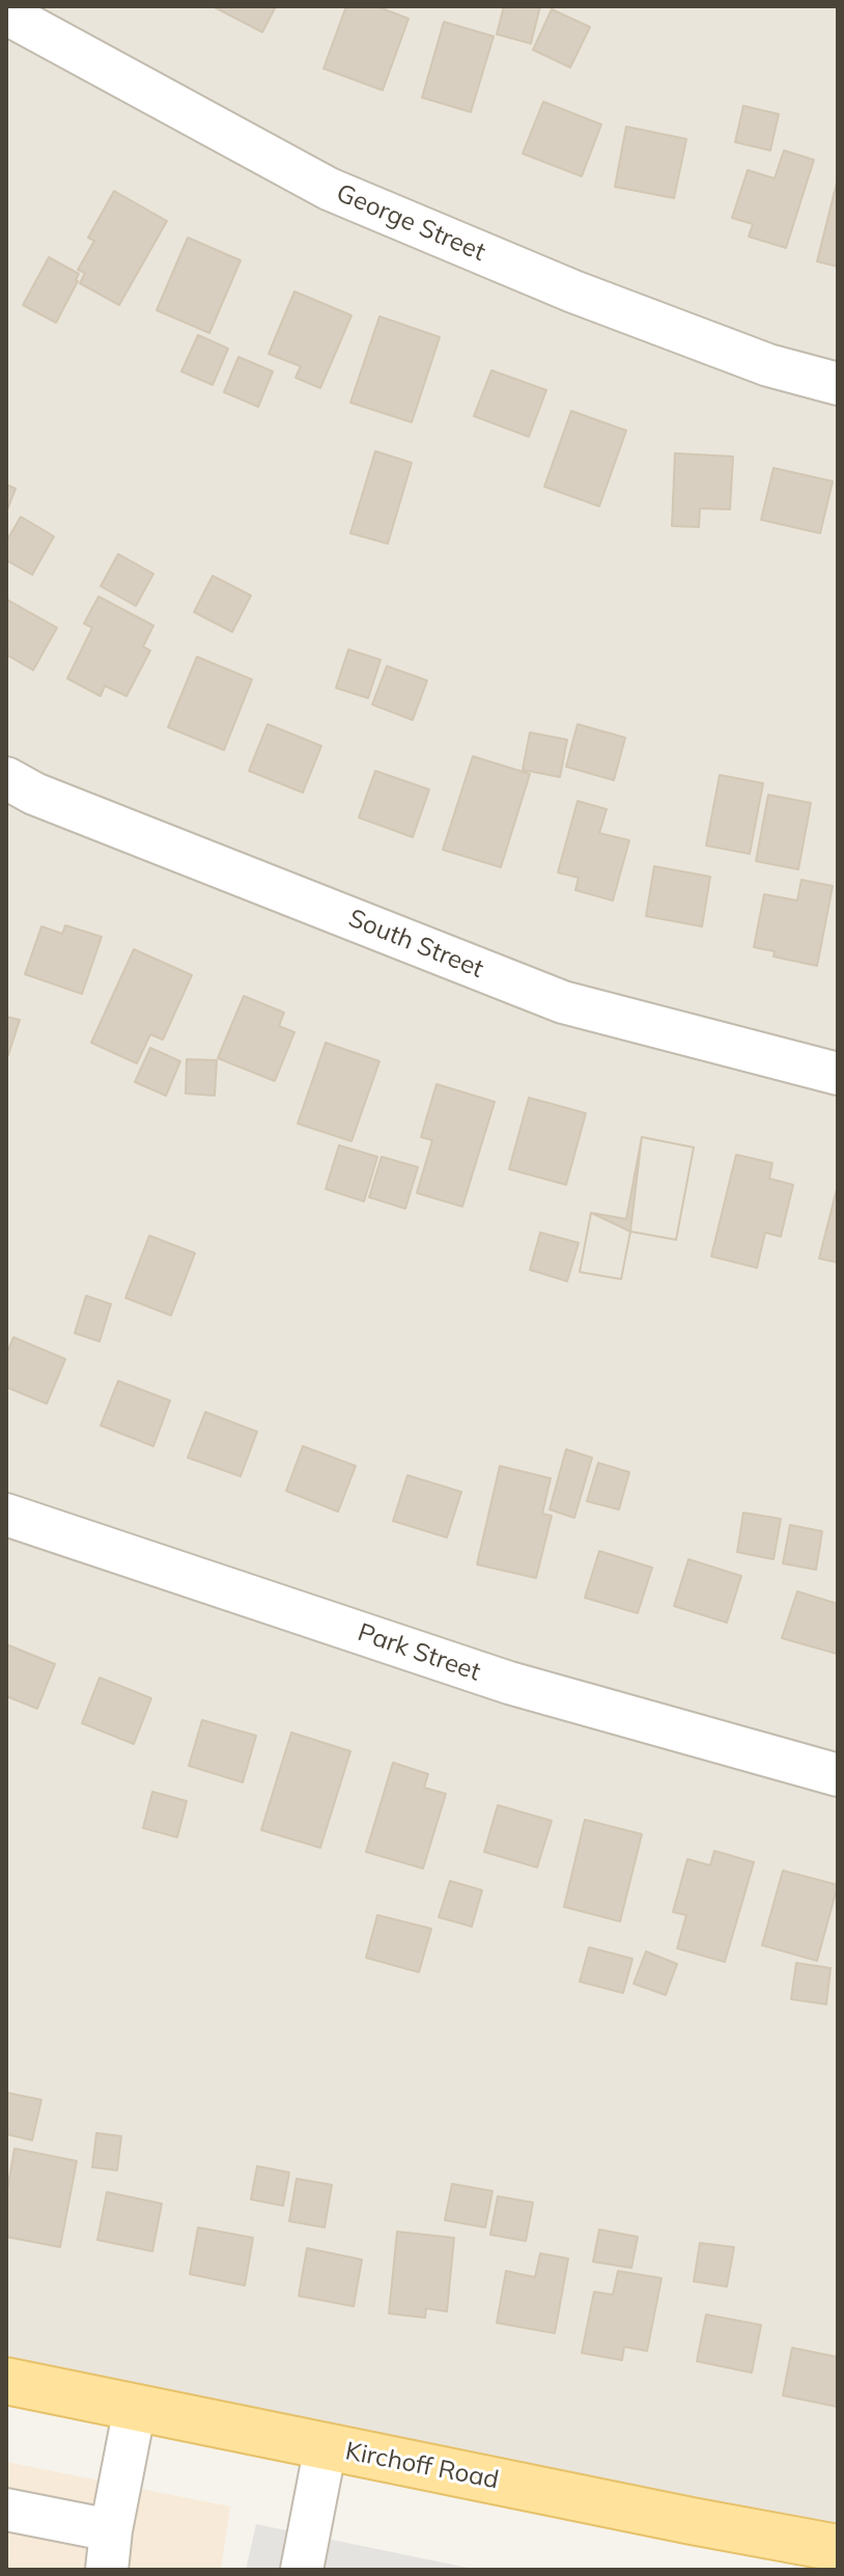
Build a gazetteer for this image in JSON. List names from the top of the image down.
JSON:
{
  "streets": {
    "main road": ["Kirchoff Road"],
    "street": ["George Street", "South Street", "Park Street"]
  }
}
